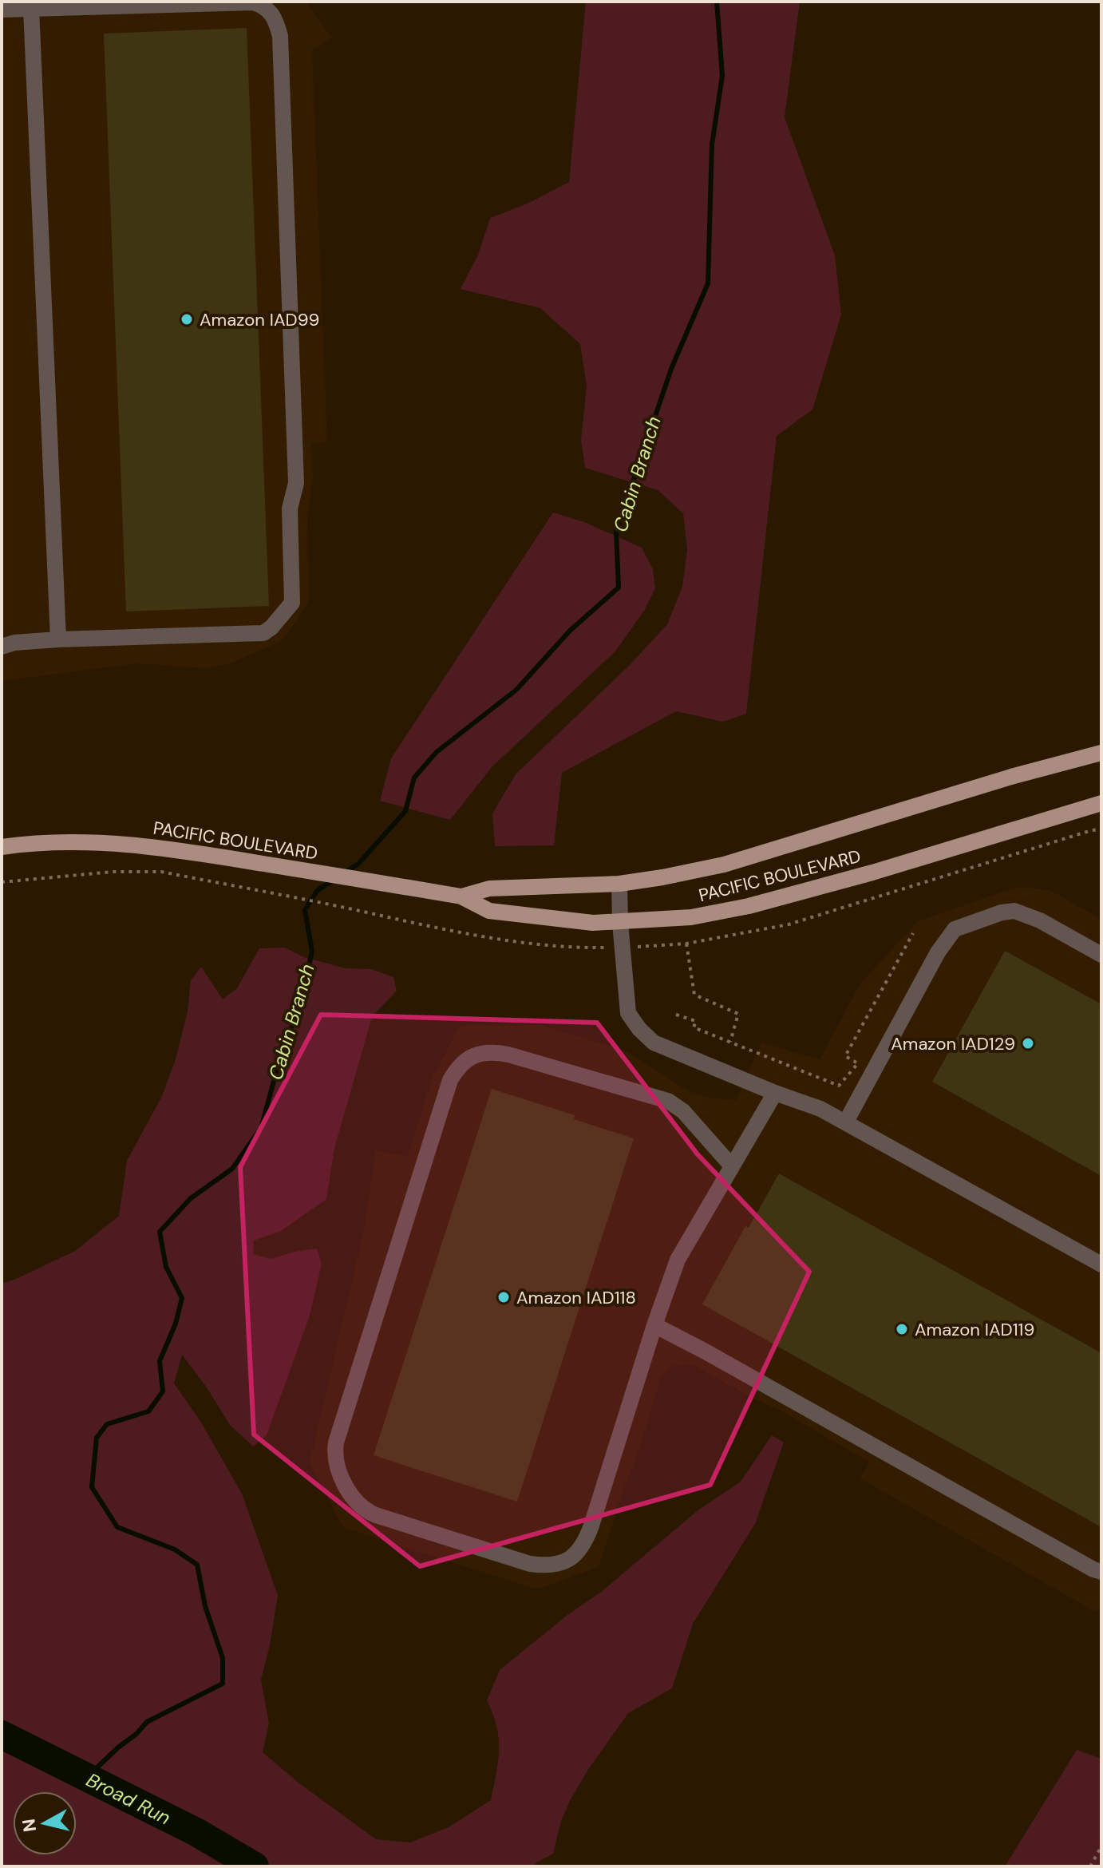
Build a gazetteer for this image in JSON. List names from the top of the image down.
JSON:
{
  "streets": {
    "main road": ["PACIFIC BOULEVARD"]
  },
  "water": ["Cabin Branch", "Broad Run"],
  "places": [
    "Amazon IAD99",
    "Amazon IAD129",
    "Amazon IAD118",
    "Amazon IAD119"
  ],
  "north": "left"
}
